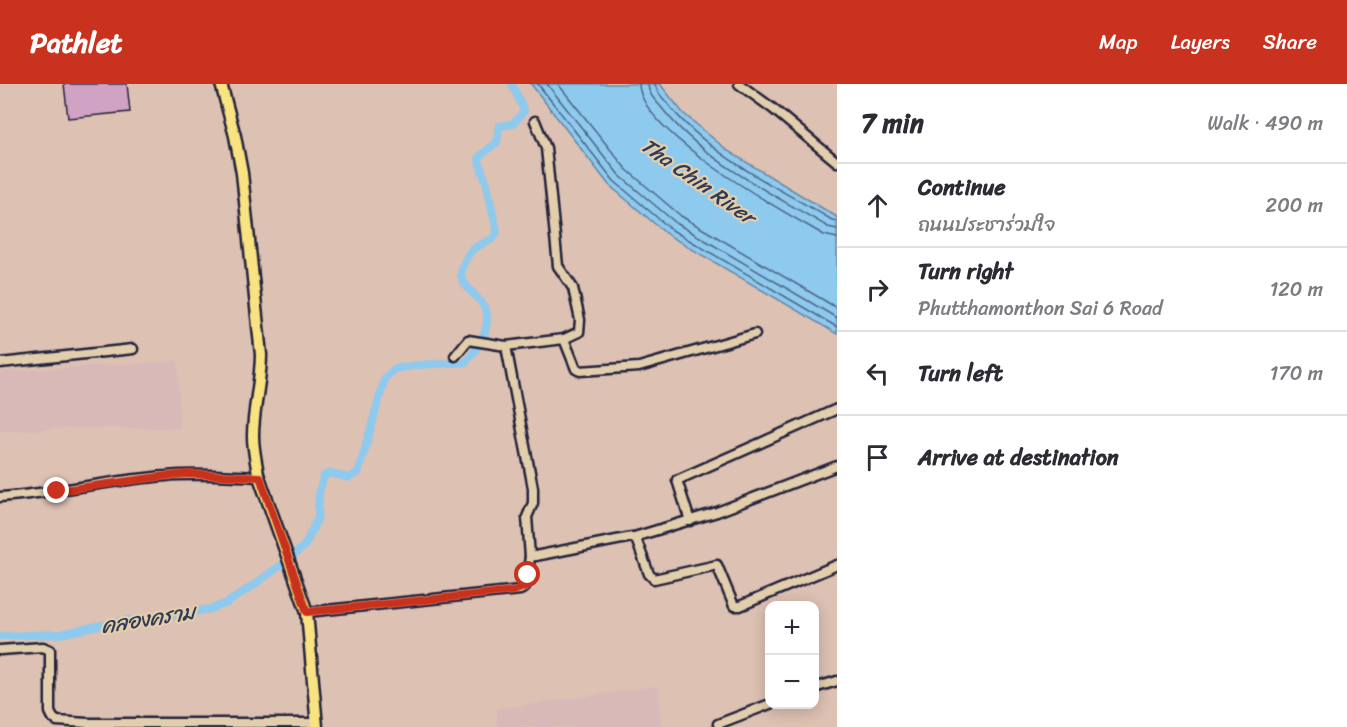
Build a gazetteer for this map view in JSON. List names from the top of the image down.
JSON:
{
  "water": ["Tha Chin River", "คลองคราม"],
  "page": {
    "header": "Pathlet",
    "nav": ["Map", "Layers", "Share"],
    "heading": ["7 min", "Walk · 490 m"],
    "list": [
      ["Continue", "ถนนประชาร่วมใจ", "200 m"],
      ["Turn right", "Phutthamonthon Sai 6 Road", "120 m"],
      ["Turn left", "170 m"],
      "Arrive at destination"
    ],
    "map_buttons": ["+", "−"]
  }
}
